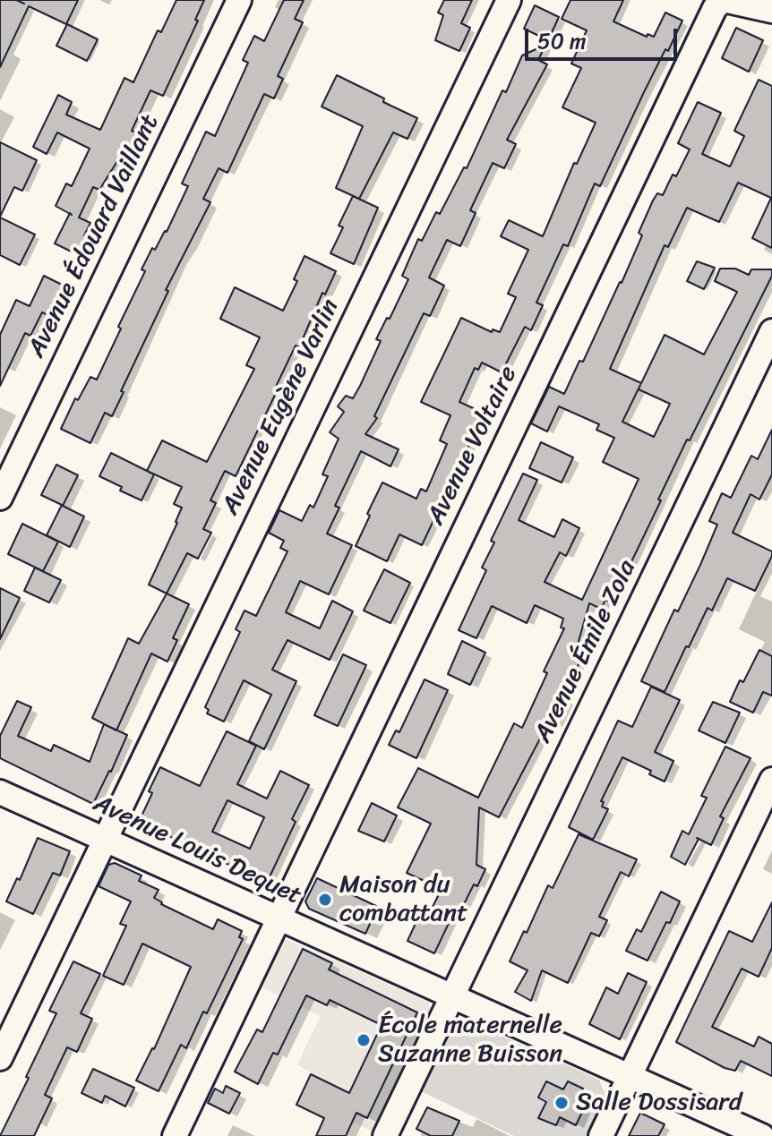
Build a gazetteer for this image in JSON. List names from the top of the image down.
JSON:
{
  "streets": {
    "street": [
      "Avenue Édouard Vaillant",
      "Avenue Eugène Varlin",
      "Avenue Voltaire",
      "Avenue Émile Zola",
      "Avenue Louis Dequet"
    ]
  },
  "crossings": [
    ["Avenue Eugène Varlin", "Avenue Louis Dequet"],
    ["Avenue Voltaire", "Avenue Louis Dequet"],
    ["Avenue Émile Zola", "Avenue Louis Dequet"]
  ],
  "places": ["Maison du combattant", "École maternelle Suzanne Buisson", "Salle Dossisard"],
  "scale_bar": "50 m"
}
